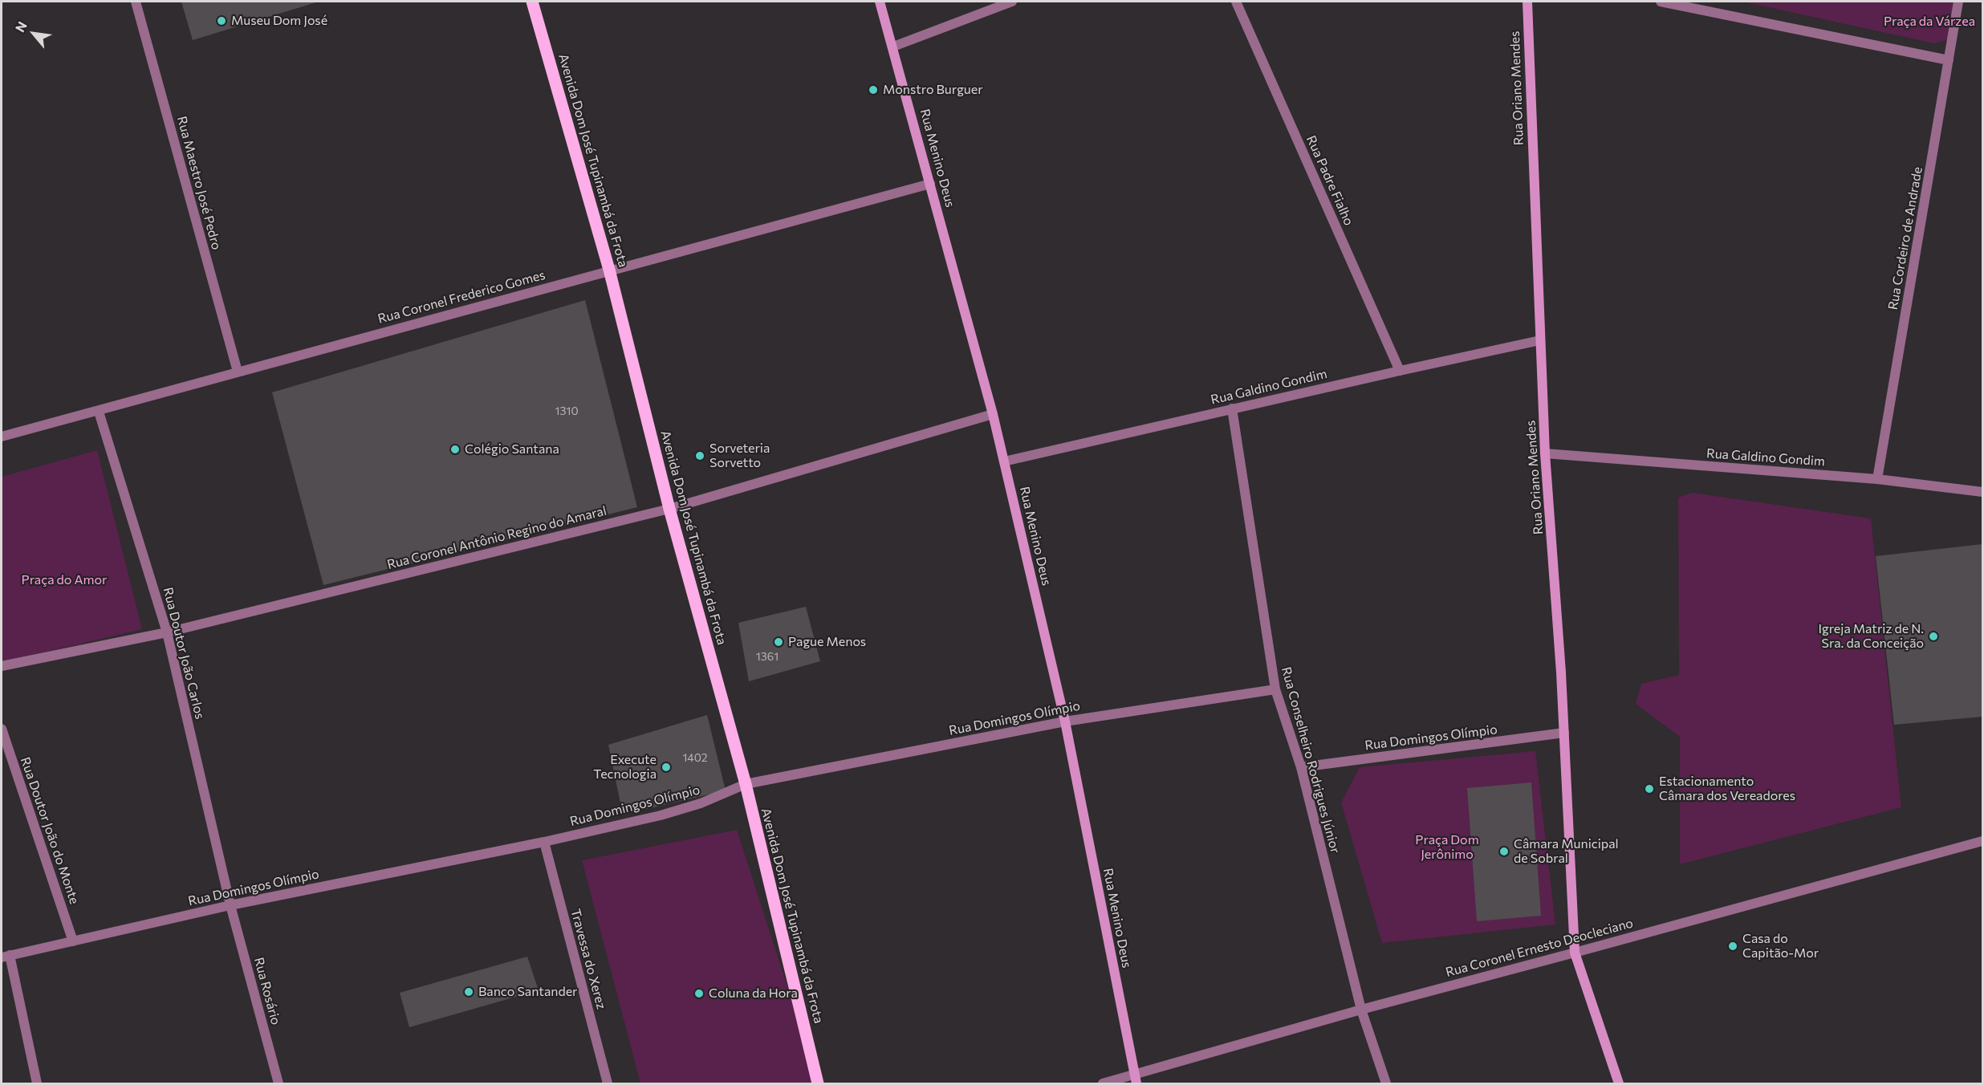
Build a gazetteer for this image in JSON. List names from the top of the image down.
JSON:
{
  "streets": {
    "main road": ["Rua Oriano Mendes", "Rua Menino Deus", "Avenida Dom José Tupinambá da Frota"],
    "street": [
      "Rua Padre Fialho",
      "Rua Maestro José Pedro",
      "Rua Cordeiro de Andrade",
      "Rua Coronel Frederico Gomes",
      "Rua Galdino Gondim",
      "Rua Coronel Antônio Regino do Amaral",
      "Rua Doutor João Carlos",
      "Rua Domingos Olímpio",
      "Rua Conselheiro Rodrigues Júnior",
      "Rua Doutor João do Monte",
      "Rua Coronel Ernesto Deocleciano",
      "Travessa do Xerez",
      "Rua Rosário"
    ]
  },
  "crossings": [
    ["Rua Oriano Mendes", "Rua Galdino Gondim"],
    ["Rua Oriano Mendes", "Rua Domingos Olímpio"],
    ["Rua Oriano Mendes", "Rua Coronel Ernesto Deocleciano"],
    ["Rua Menino Deus", "Rua Coronel Frederico Gomes"],
    ["Rua Menino Deus", "Rua Galdino Gondim"],
    ["Rua Menino Deus", "Rua Coronel Antônio Regino do Amaral"],
    ["Rua Menino Deus", "Rua Domingos Olímpio"],
    ["Rua Menino Deus", "Rua Coronel Ernesto Deocleciano"],
    ["Avenida Dom José Tupinambá da Frota", "Rua Coronel Frederico Gomes"],
    ["Avenida Dom José Tupinambá da Frota", "Rua Coronel Antônio Regino do Amaral"],
    ["Avenida Dom José Tupinambá da Frota", "Rua Domingos Olímpio"],
    ["Rua Padre Fialho", "Rua Galdino Gondim"],
    ["Rua Maestro José Pedro", "Rua Coronel Frederico Gomes"],
    ["Rua Cordeiro de Andrade", "Rua Galdino Gondim"],
    ["Rua Coronel Frederico Gomes", "Rua Doutor João Carlos"],
    ["Rua Galdino Gondim", "Rua Conselheiro Rodrigues Júnior"],
    ["Rua Coronel Antônio Regino do Amaral", "Rua Doutor João Carlos"],
    ["Rua Doutor João Carlos", "Rua Domingos Olímpio"],
    ["Rua Doutor João Carlos", "Rua Rosário"],
    ["Rua Domingos Olímpio", "Rua Conselheiro Rodrigues Júnior"],
    ["Rua Domingos Olímpio", "Rua Doutor João do Monte"],
    ["Rua Domingos Olímpio", "Travessa do Xerez"],
    ["Rua Domingos Olímpio", "Rua Rosário"],
    ["Rua Conselheiro Rodrigues Júnior", "Rua Coronel Ernesto Deocleciano"]
  ],
  "parks": ["Praça da Várzea", "Praça do Amor", "Praça Dom Jerônimo"],
  "places": [
    "Museu Dom José",
    "Monstro Burguer",
    "Colégio Santana",
    "Sorveteria Sorvetto",
    "Igreja Matriz de N. Sra. da Conceição",
    "Pague Menos",
    "Execute Tecnologia",
    "Estacionamento Câmara dos Vereadores",
    "Câmara Municipal de Sobral",
    "Casa do Capitão-Mor",
    "Banco Santander",
    "Coluna da Hora"
  ],
  "house_numbers": ["1310", "1361", "1402"],
  "north": "top left"
}
